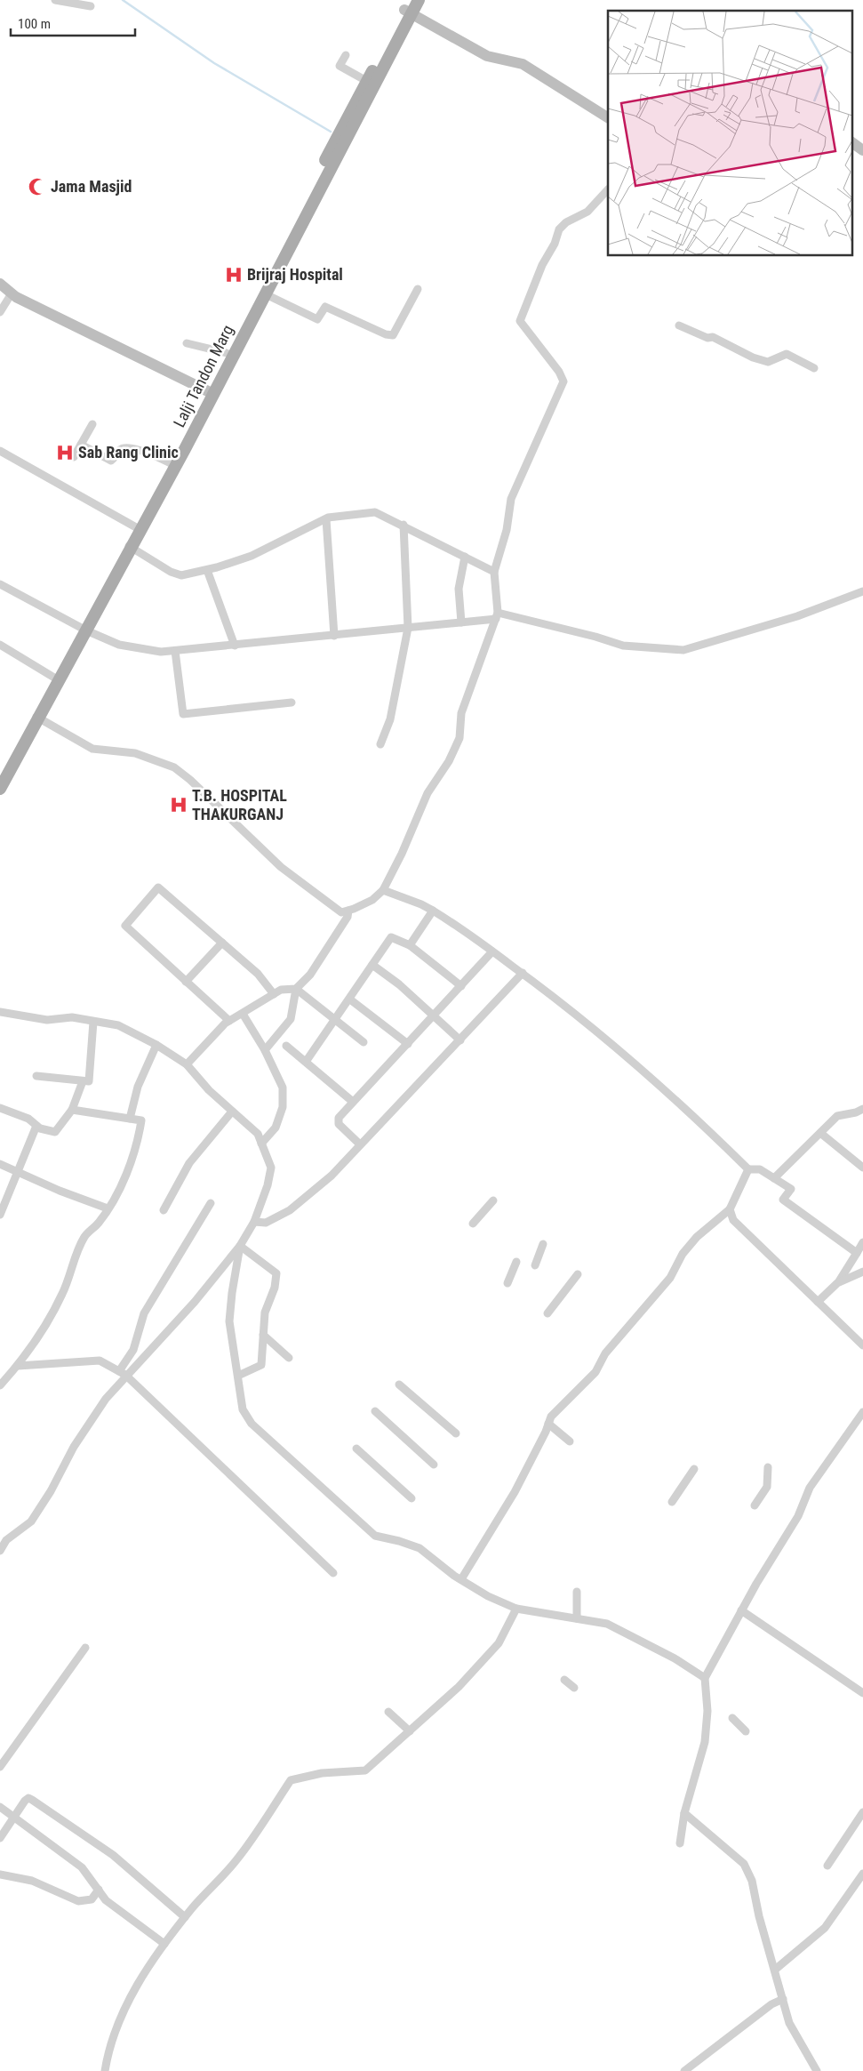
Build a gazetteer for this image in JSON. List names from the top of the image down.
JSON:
{
  "streets": {
    "main road": ["Lalji Tandon Marg"]
  },
  "places": {
    "mosque": ["Jama Masjid"],
    "hospital": ["Brijraj Hospital", "Sab Rang Clinic", "T.B. HOSPITAL THAKURGANJ"]
  },
  "scale_bar": "100 m"
}
